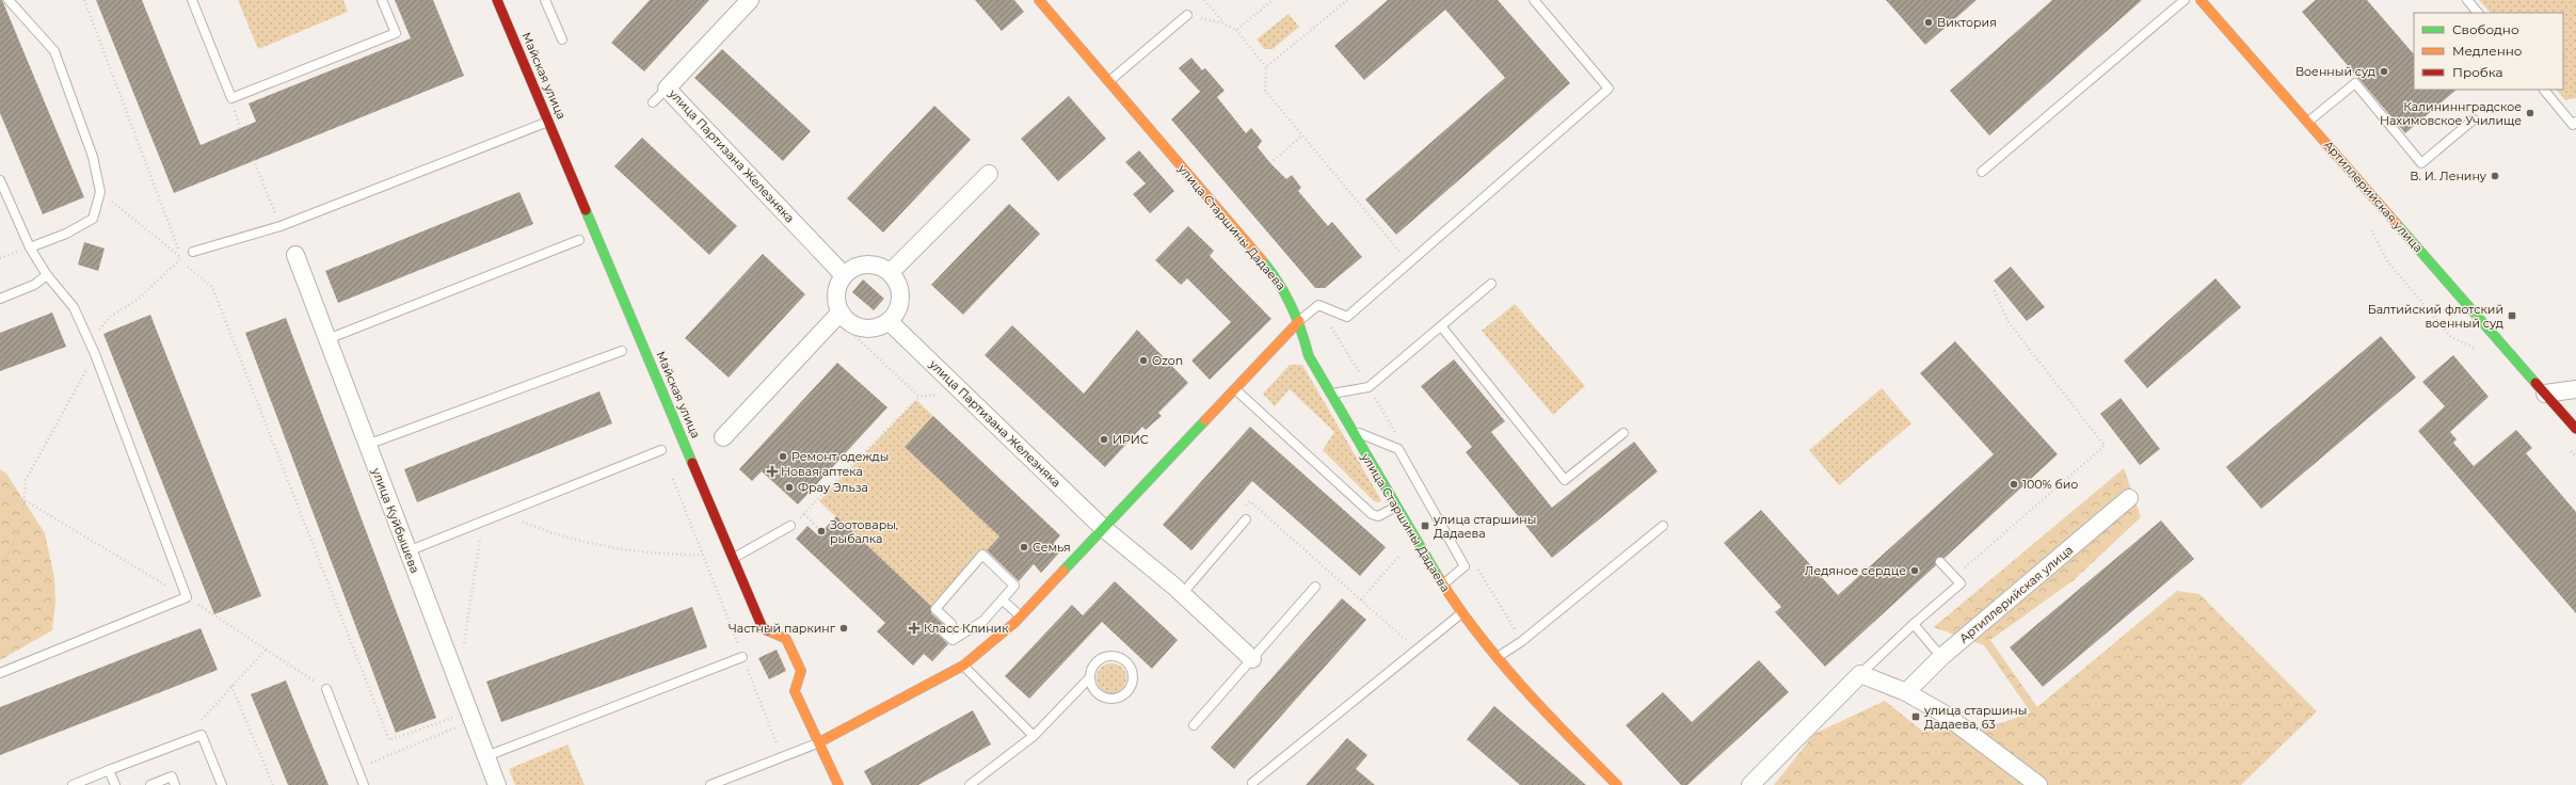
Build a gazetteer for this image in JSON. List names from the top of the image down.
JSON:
{
  "streets": {
    "street": [
      "Майская улица",
      "улица Партизана Железняка",
      "Артиллерийская улица",
      "улица Старшины Дадаева",
      "улица Куйбышева"
    ]
  },
  "places": {
    "other": [
      "Виктория",
      "Военный суд",
      "Калининнградское Нахимовское Училище",
      "В. И. Ленину",
      "Ozon",
      "ИРИС",
      "Ремонт одежды",
      "100% био",
      "Фрау Эльза",
      "Зоотовары, рыбалка",
      "Семья",
      "Ледяное сердце",
      "Частный паркинг"
    ],
    "transit": ["Балтийский флотский военный суд", "улица старшины Дадаева", "улица старшины Дадаева, 63"],
    "health": ["Новая аптека", "Класс Клиник"]
  },
  "legend": ["Свободно", "Медленно", "Пробка"]
}
